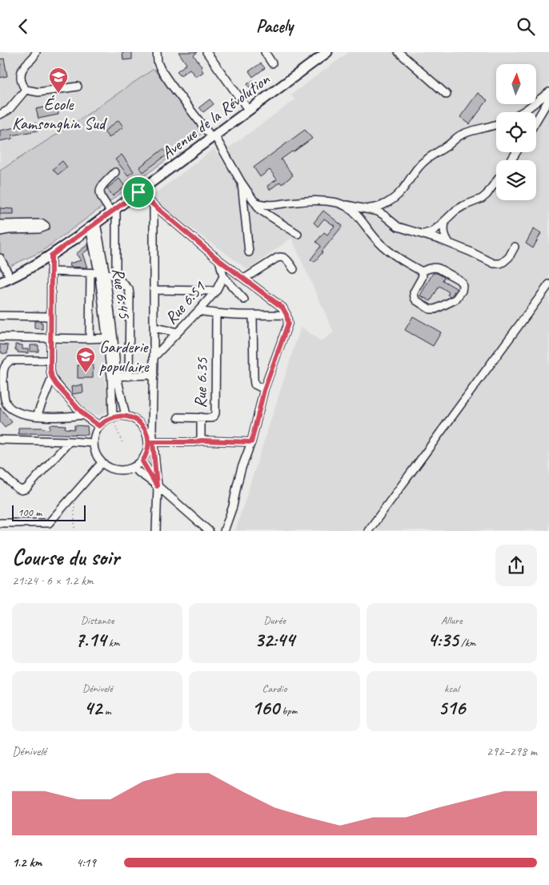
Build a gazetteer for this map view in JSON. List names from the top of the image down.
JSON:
{
  "streets": {
    "main road": ["Avenue de la Révolution"],
    "street": ["Rue 6.45", "Rue 6.51", "Rue 6.35"]
  },
  "crossings": [
    ["Avenue de la Révolution", "Rue 6.45"]
  ],
  "places": {
    "school or university": ["École Kamsonghin Sud", "Garderie populaire"]
  },
  "scale_bar": "100 m",
  "north": "top",
  "page": {
    "header": "Pacely",
    "scale": "100 m",
    "heading": ["Course du soir", "21:24 · 6 × 1.2 km"],
    "stats": [
      ["Distance", "7.14 km"],
      ["Durée", "32:44"],
      ["Allure", "4:35 /km"],
      ["Dénivelé", "42 m"],
      ["Cardio", "160 bpm"],
      ["kcal", "516"]
    ],
    "chart": ["Dénivelé", "292–298 m"],
    "list": [
      {
        "name": "1.2 km",
        "note": "4:19"
      }
    ]
  }
}
